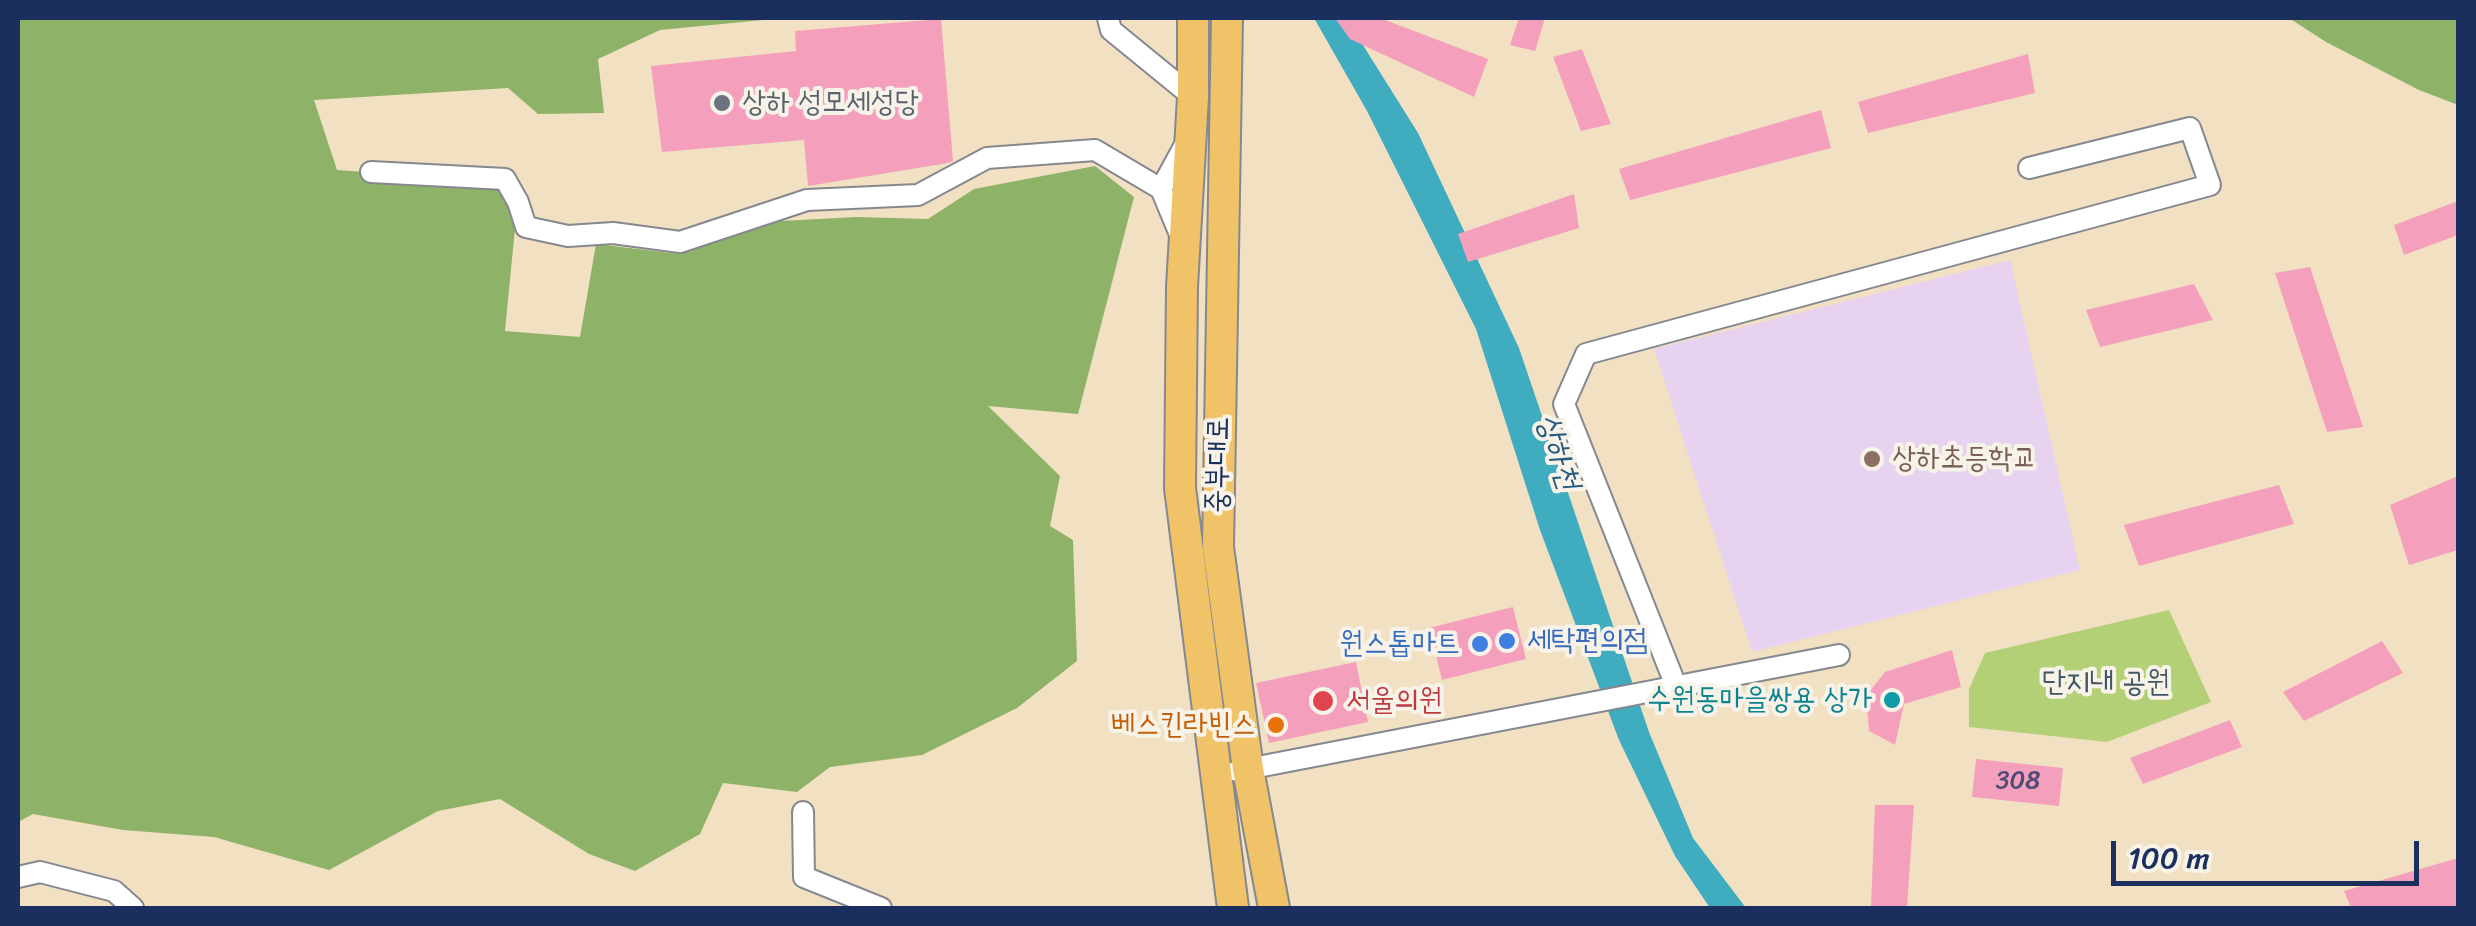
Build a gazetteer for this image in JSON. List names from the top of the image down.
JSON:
{
  "streets": {
    "main road": ["중부대로"]
  },
  "water": ["상하천"],
  "parks": ["단지내 공원"],
  "places": [
    "상하 성모세성당",
    "상하초등학교",
    "세탁편의점",
    "원스톱마트",
    "수원동마을쌍용 상가",
    "서울의원",
    "베스킨라빈스"
  ],
  "house_numbers": ["308"],
  "scale_bar": "100 m"
}
